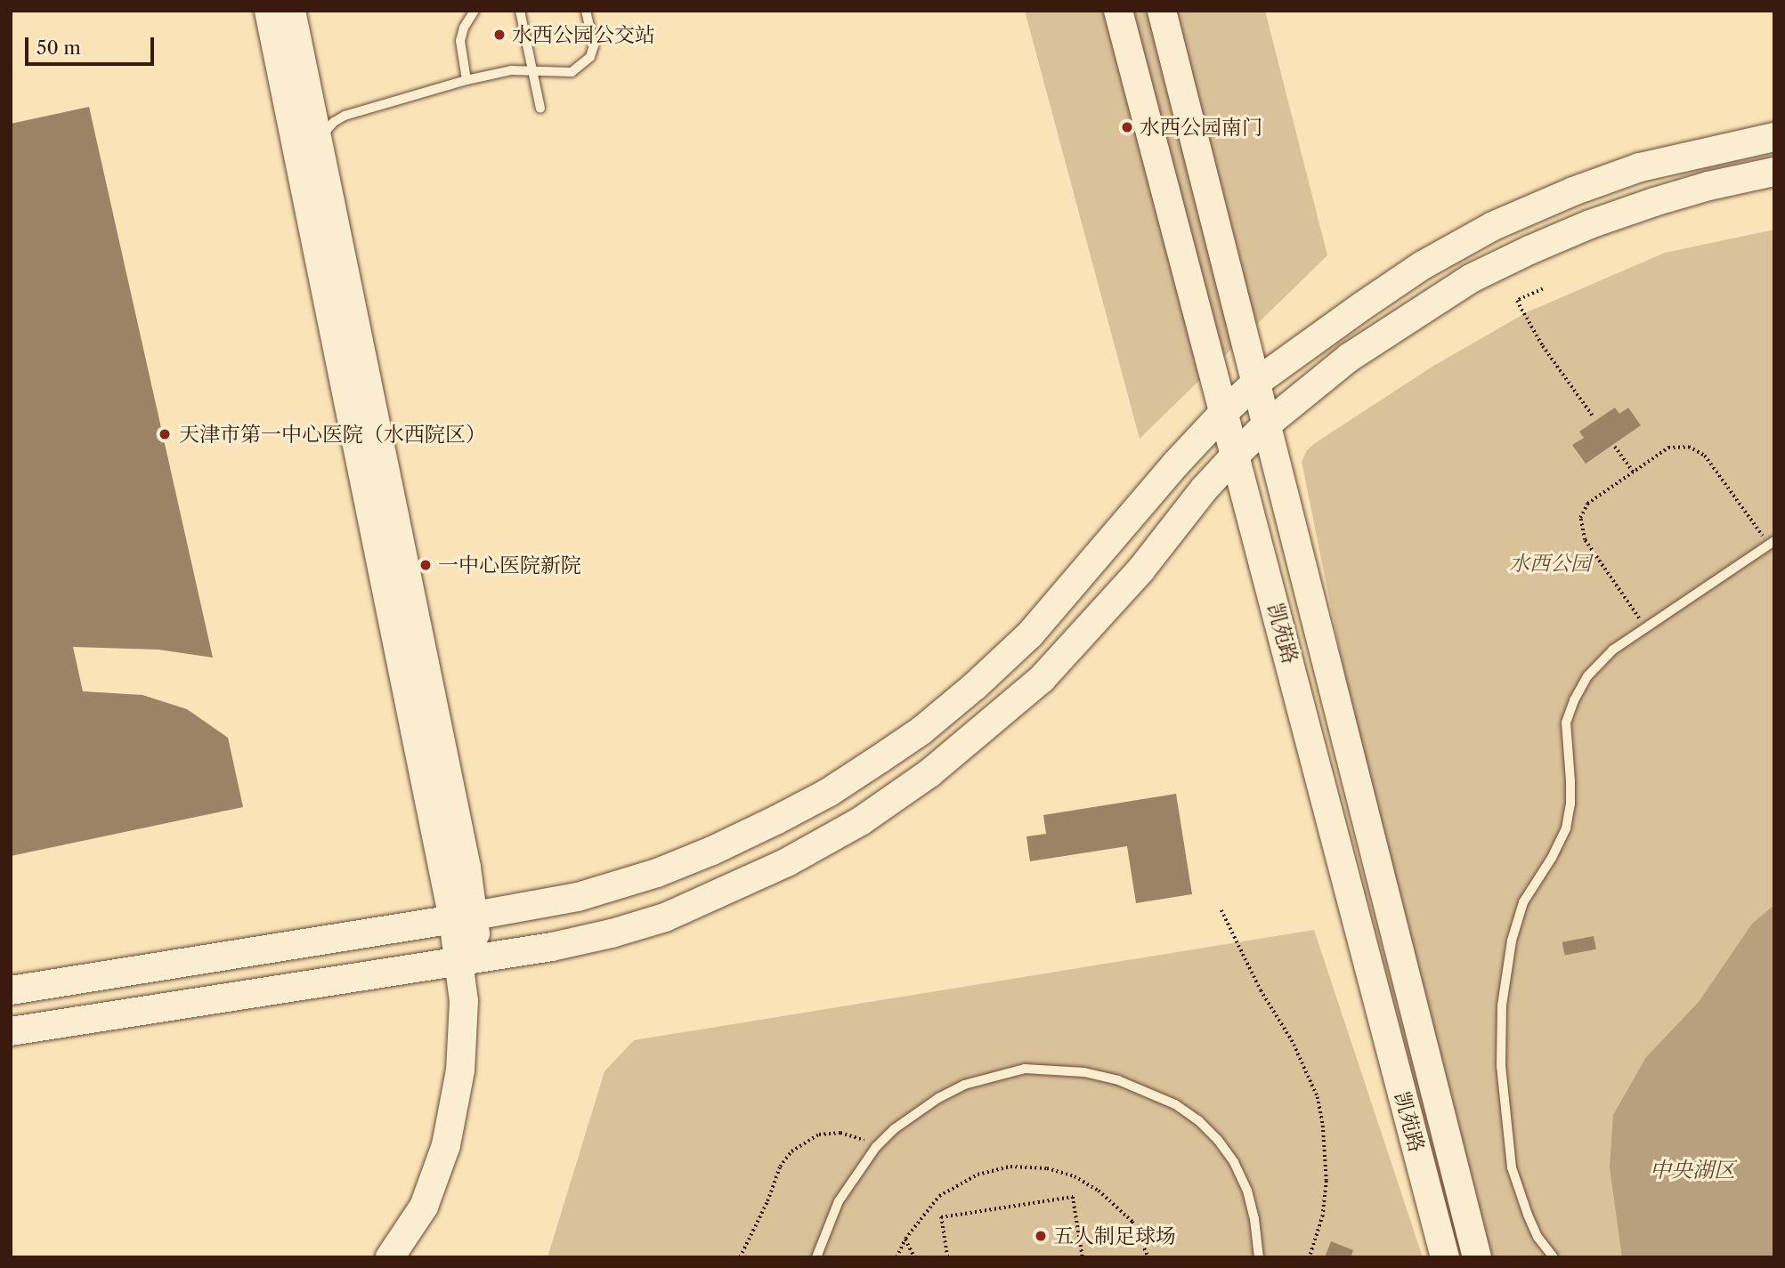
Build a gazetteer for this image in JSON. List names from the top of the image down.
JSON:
{
  "streets": {
    "main road": ["凯苑路"]
  },
  "water": ["中央湖区"],
  "parks": ["水西公园"],
  "places": [
    "水西公园公交站",
    "水西公园南门",
    "天津市第一中心医院（水西院区）",
    "一中心医院新院",
    "五人制足球场"
  ],
  "scale_bar": "50 m"
}
